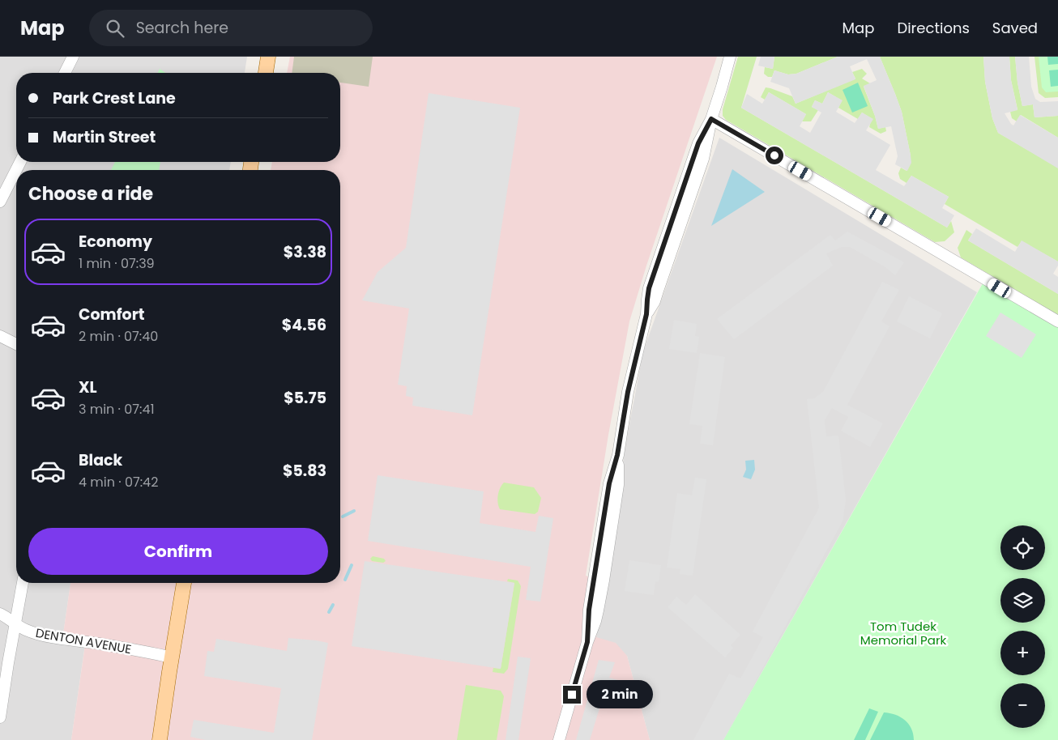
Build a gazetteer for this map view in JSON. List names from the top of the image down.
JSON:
{
  "streets": {
    "street": ["DENTON AVENUE"]
  },
  "parks": ["Tom Tudek Memorial Park"],
  "page": {
    "header": "Map",
    "search": "Search here",
    "nav": ["Map", "Directions", "Saved"],
    "banner": ["Park Crest Lane", "Martin Street"],
    "heading": "Choose a ride",
    "list": [
      {
        "name": "Economy",
        "note": "1 min · 07:39",
        "value": "$3.38"
      },
      {
        "name": "Comfort",
        "note": "2 min · 07:40",
        "value": "$4.56"
      },
      {
        "name": "XL",
        "note": "3 min · 07:41",
        "value": "$5.75"
      },
      {
        "name": "Black",
        "note": "4 min · 07:42",
        "value": "$5.83"
      }
    ],
    "buttons": "Confirm",
    "map_buttons": ["+", "−"],
    "bubble": "2 min"
  }
}
